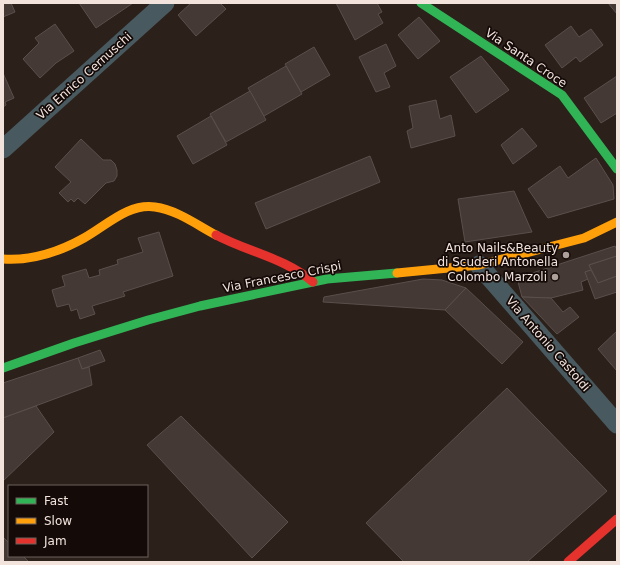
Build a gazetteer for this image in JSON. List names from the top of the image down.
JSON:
{
  "streets": {
    "street": [
      "Via Santa Croce",
      "Via Enrico Cernuschi",
      "Via Francesco Crispi",
      "Via Antonio Castoldi"
    ]
  },
  "crossings": [
    ["Via Francesco Crispi", "Via Antonio Castoldi"]
  ],
  "places": ["Anto Nails&Beauty di Scuderi Antonella", "Colombo Marzoli"],
  "legend": ["Fast", "Slow", "Jam"]
}
